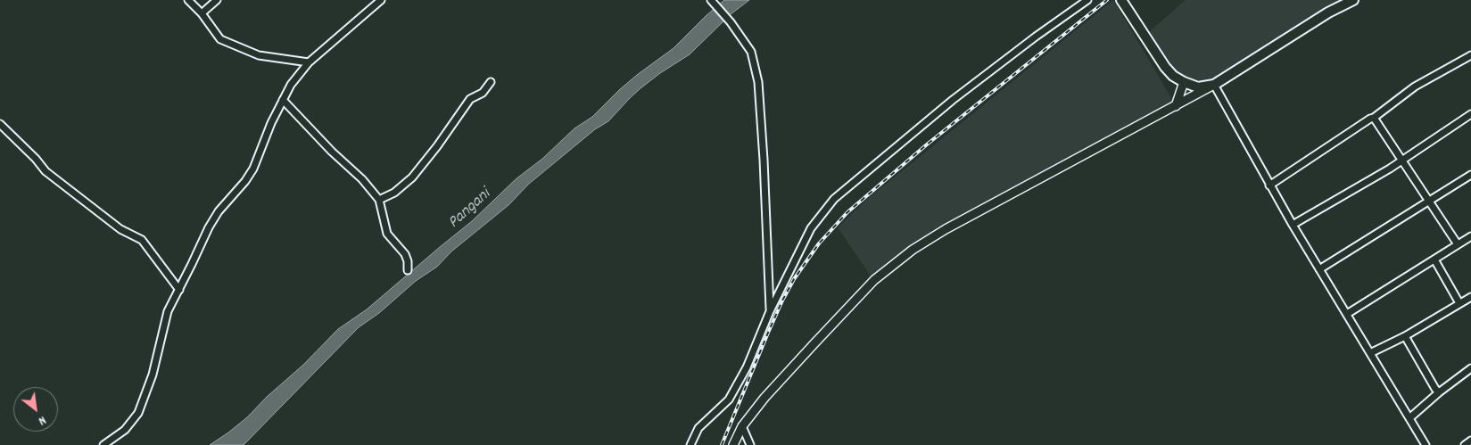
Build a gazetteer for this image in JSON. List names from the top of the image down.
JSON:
{
  "water": ["Pangani"],
  "north": "bottom right"
}
